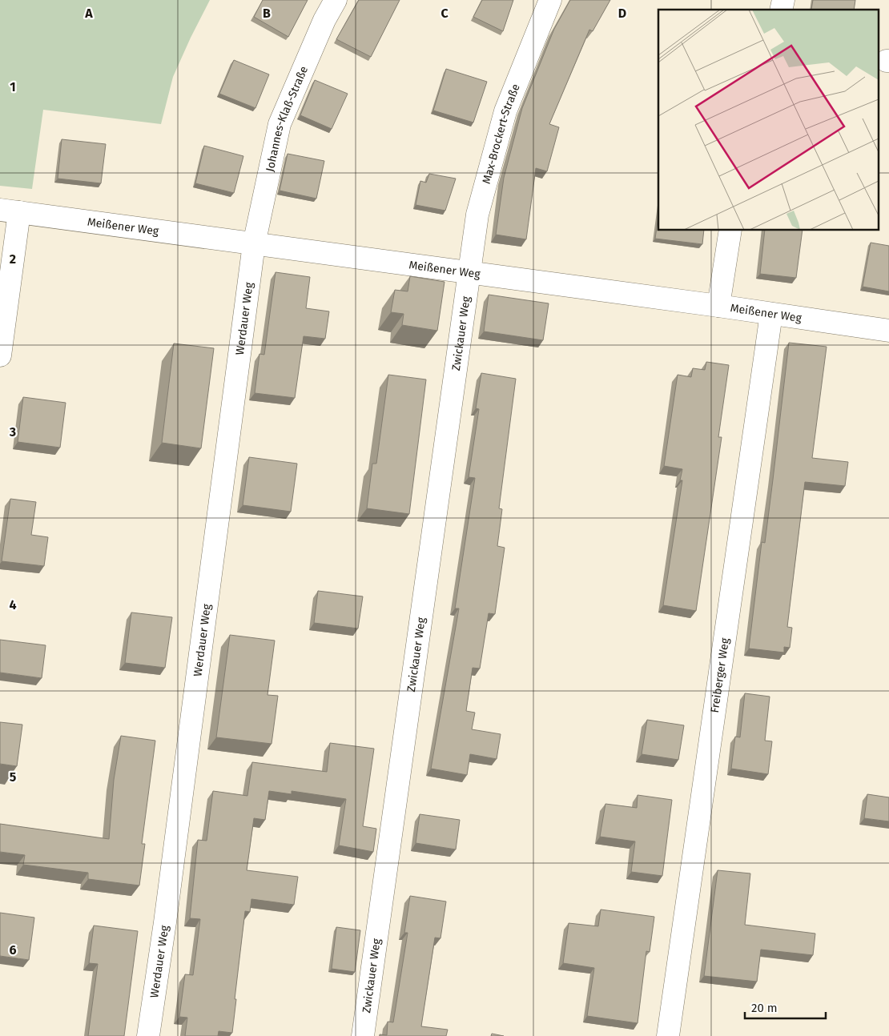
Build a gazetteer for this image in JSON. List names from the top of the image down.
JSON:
{
  "streets": {
    "street": [
      "Johannes-Klaß-Straße",
      "Max-Brockert-Straße",
      "Meißener Weg",
      "Werdauer Weg",
      "Zwickauer Weg",
      "Freiberger Weg"
    ]
  },
  "crossings": [
    ["Johannes-Klaß-Straße", "Meißener Weg"],
    ["Johannes-Klaß-Straße", "Werdauer Weg"],
    ["Max-Brockert-Straße", "Meißener Weg"],
    ["Max-Brockert-Straße", "Zwickauer Weg"],
    ["Meißener Weg", "Werdauer Weg"],
    ["Meißener Weg", "Zwickauer Weg"],
    ["Meißener Weg", "Freiberger Weg"]
  ],
  "scale_bar": "20 m",
  "grid": {
    "columns": [
      "A",
      "B",
      "C",
      "D"
    ],
    "rows": [
      "1",
      "2",
      "3",
      "4",
      "5",
      "6"
    ]
  }
}
